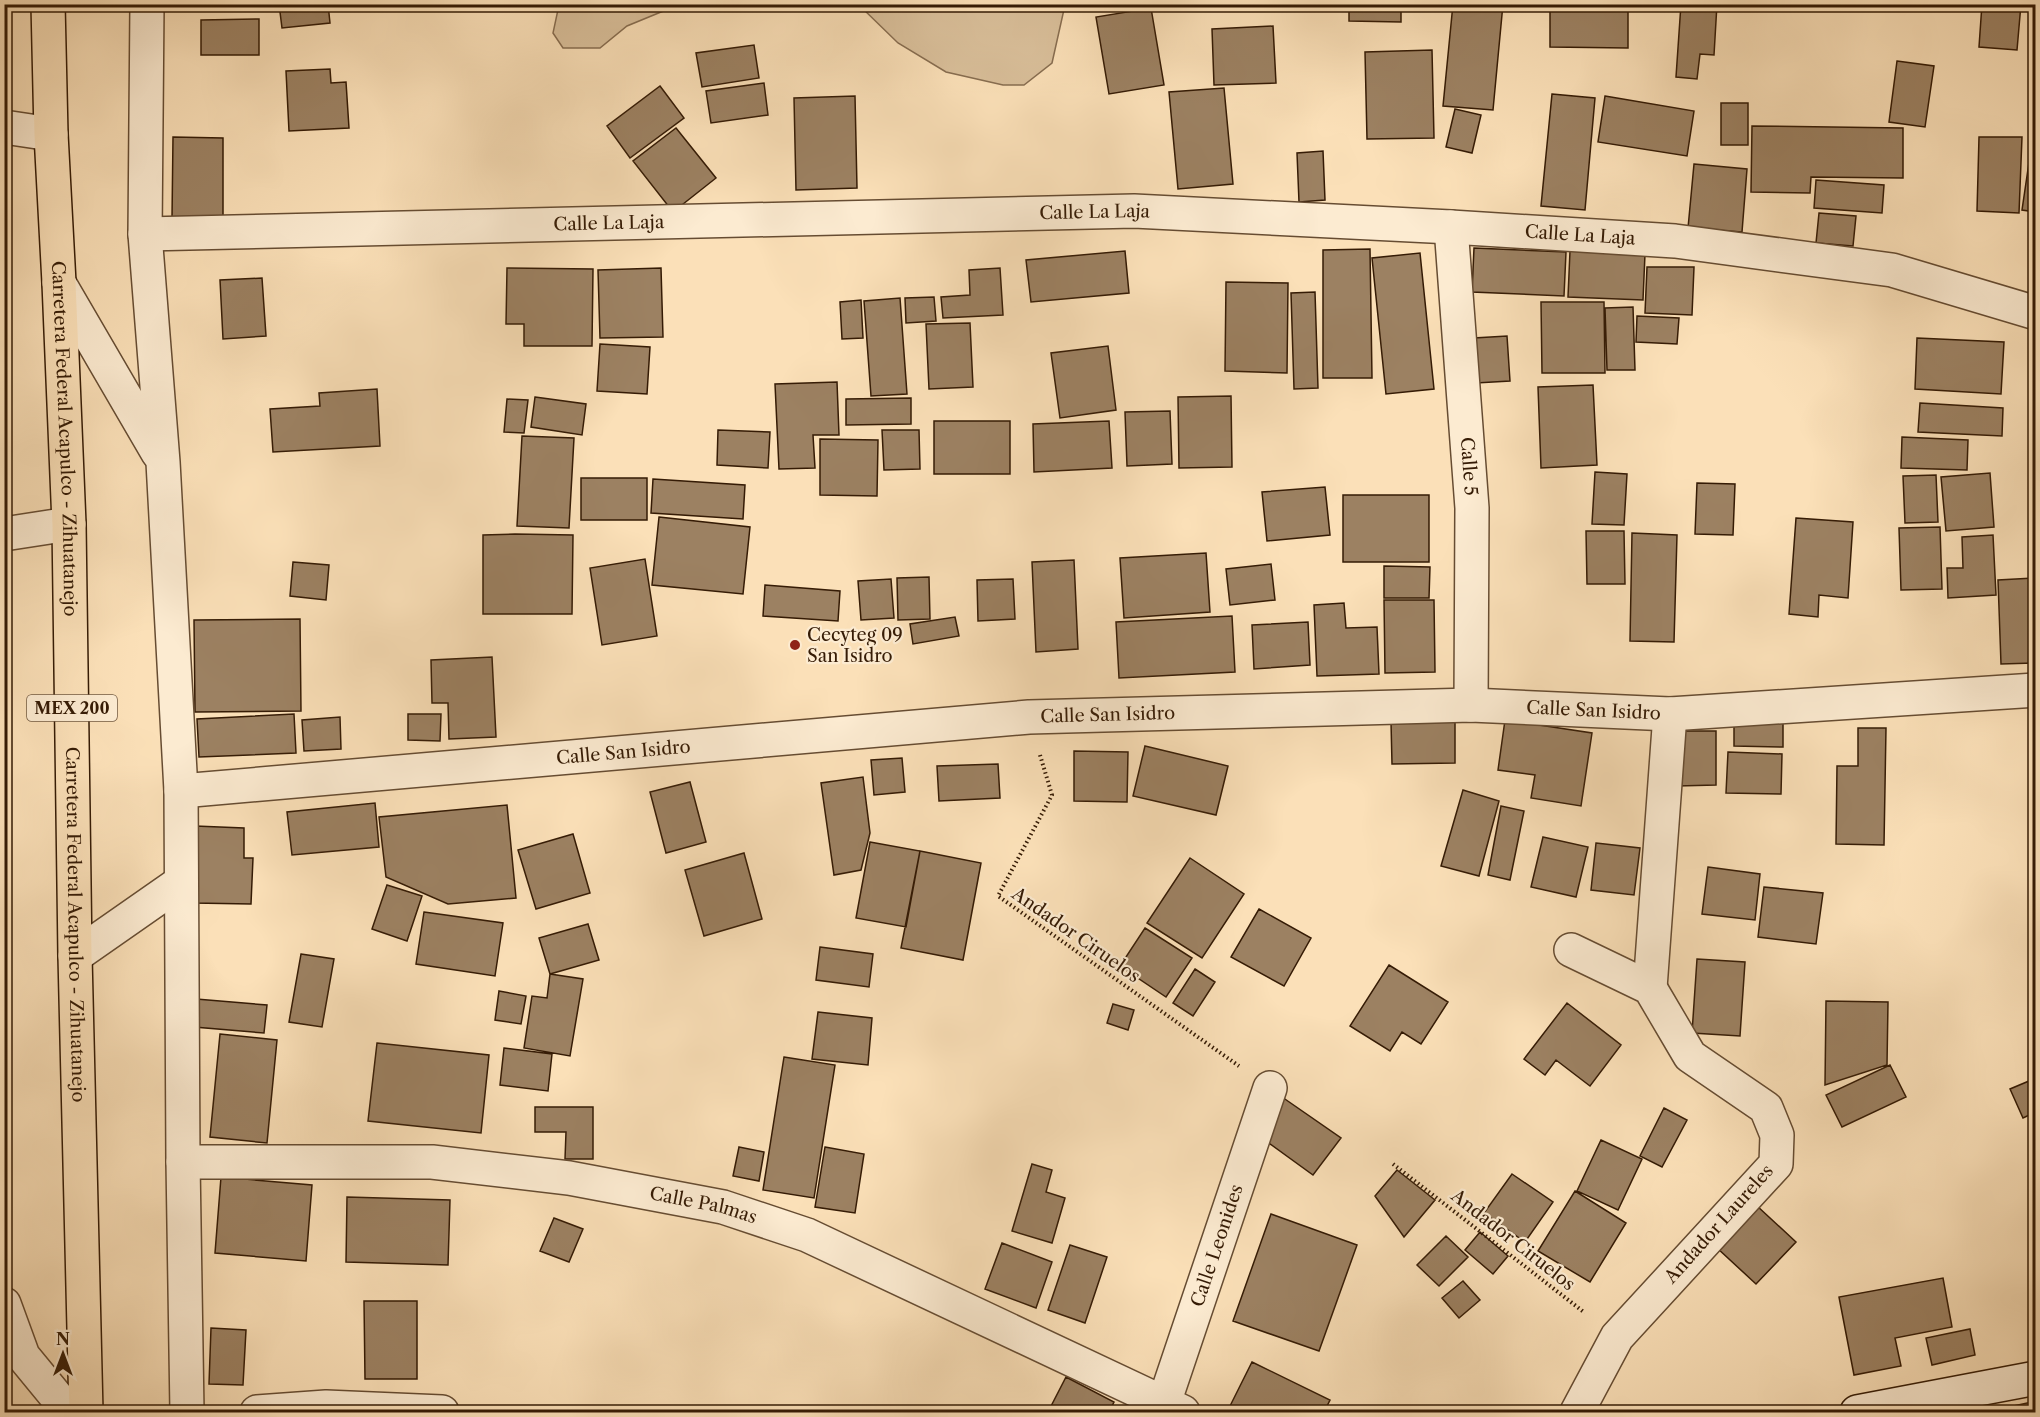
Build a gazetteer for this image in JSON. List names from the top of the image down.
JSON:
{
  "streets": {
    "main road": ["Carretera Federal Acapulco - Zihuatanejo", "MEX 200"],
    "street": [
      "Calle La Laja",
      "Calle 5",
      "Calle San Isidro",
      "Calle Palmas",
      "Andador Laureles",
      "Calle Leonides"
    ],
    "path": ["Andador Ciruelos"]
  },
  "crossings": [
    ["Calle La Laja", "Calle 5"],
    ["Calle 5", "Calle San Isidro"],
    ["Calle San Isidro", "Andador Ciruelos"],
    ["Andador Ciruelos", "Andador Laureles"],
    ["Andador Ciruelos", "Calle Leonides"],
    ["Calle Palmas", "Calle Leonides"]
  ],
  "places": ["Cecyteg 09 San Isidro"],
  "north": "top"
}
